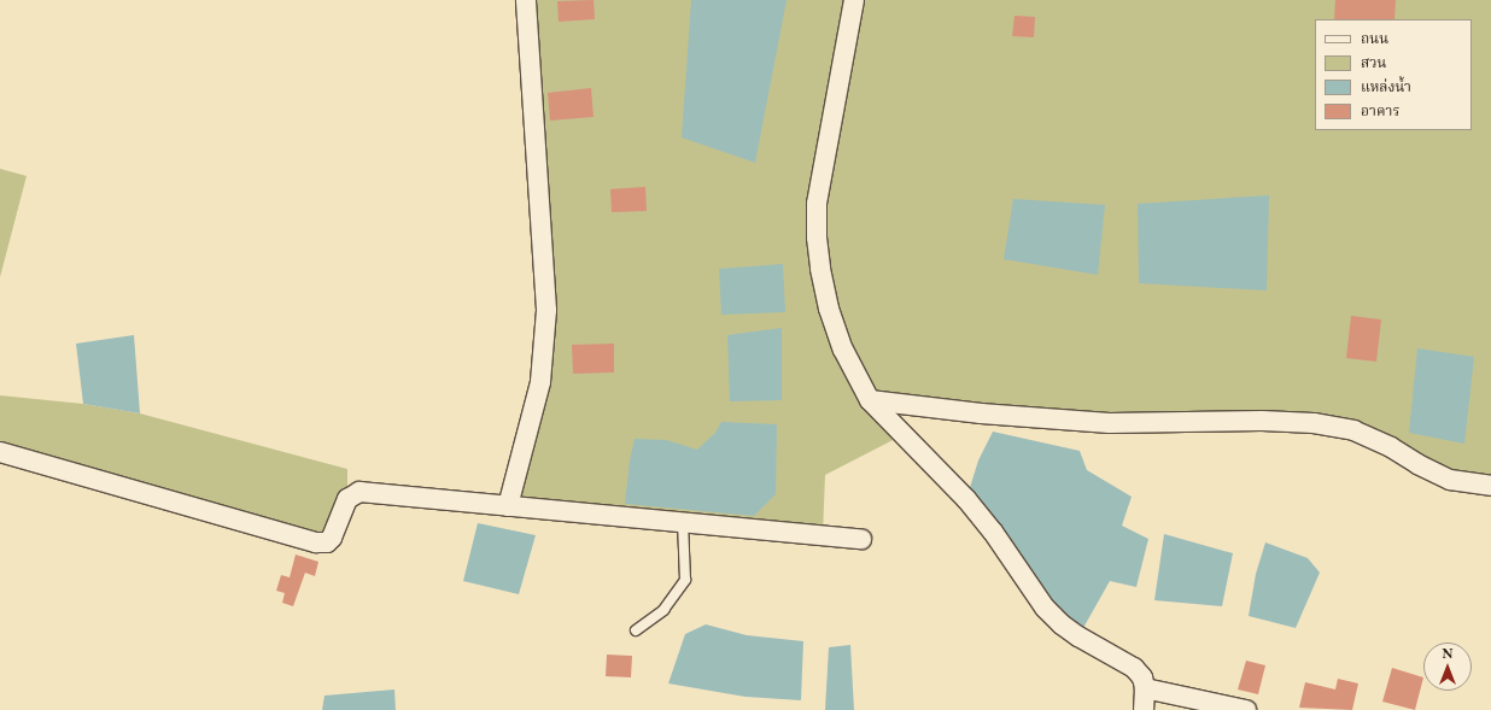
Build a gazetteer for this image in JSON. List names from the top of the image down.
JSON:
{
  "legend": [
    "ถนน",
    "สวน",
    "แหล่งน้ำ",
    "อาคาร"
  ],
  "north": "top"
}
